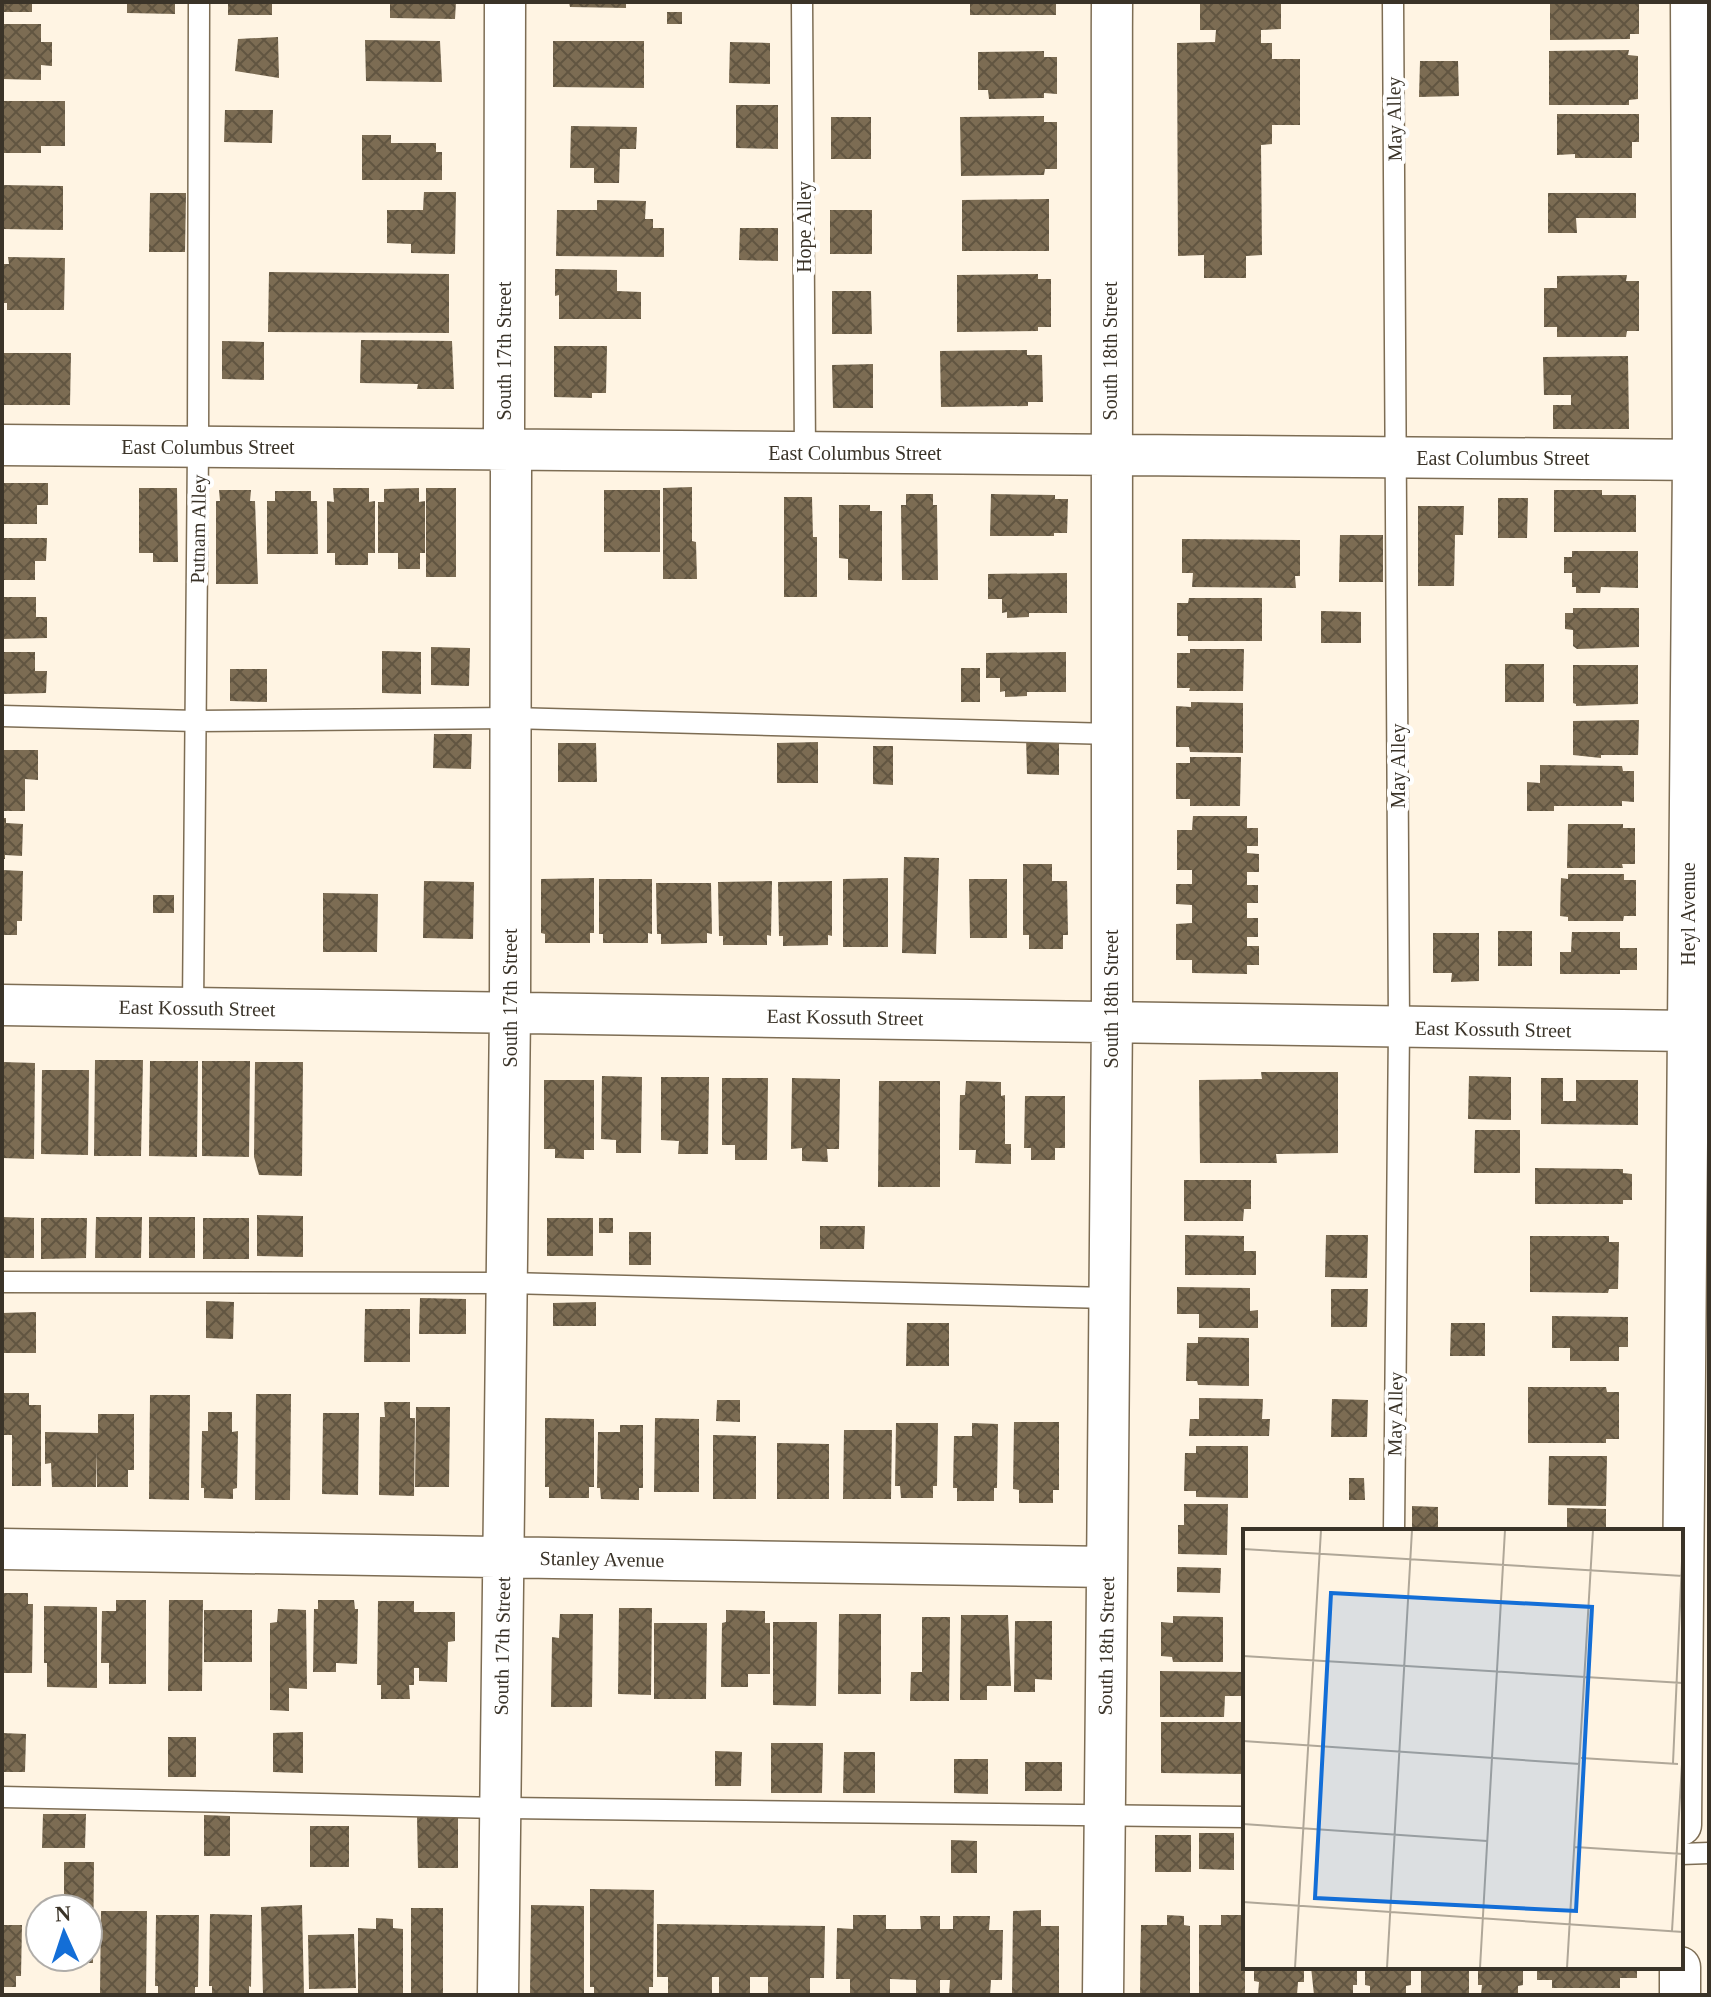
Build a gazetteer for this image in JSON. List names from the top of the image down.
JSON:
{
  "streets": {
    "street": [
      "South 17th Street",
      "South 18th Street",
      "East Columbus Street",
      "Heyl Avenue",
      "East Kossuth Street",
      "Stanley Avenue"
    ],
    "lane": ["May Alley", "Hope Alley", "Putnam Alley"]
  },
  "crossings": [
    ["May Alley", "East Columbus Street"],
    ["May Alley", "East Kossuth Street"],
    ["Hope Alley", "East Columbus Street"],
    ["South 17th Street", "East Columbus Street"],
    ["South 17th Street", "East Kossuth Street"],
    ["South 17th Street", "Stanley Avenue"],
    ["South 18th Street", "East Columbus Street"],
    ["South 18th Street", "East Kossuth Street"],
    ["South 18th Street", "Stanley Avenue"],
    ["East Columbus Street", "Putnam Alley"],
    ["East Columbus Street", "Heyl Avenue"],
    ["Putnam Alley", "East Kossuth Street"],
    ["Heyl Avenue", "East Kossuth Street"]
  ],
  "north": "top"
}
